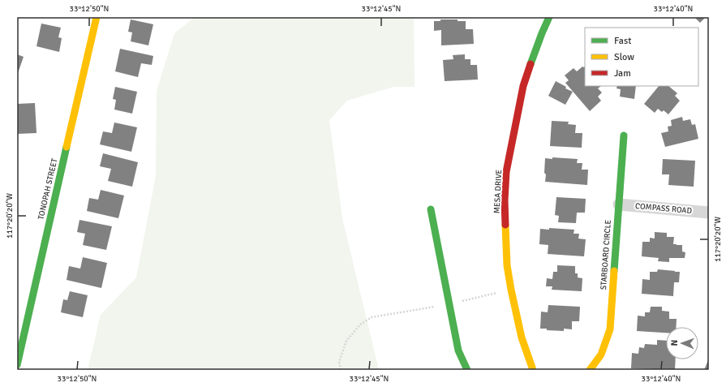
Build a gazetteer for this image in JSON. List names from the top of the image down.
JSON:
{
  "streets": {
    "street": [
      "TONOPAH STREET",
      "MESA DRIVE",
      "COMPASS ROAD",
      "STARBOARD CIRCLE"
    ]
  },
  "crossings": [
    ["COMPASS ROAD", "STARBOARD CIRCLE"]
  ],
  "legend": ["Fast", "Slow", "Jam"],
  "north": "left",
  "coordinates": [
    "33°12'50\"N",
    "33°12'45\"N",
    "33°12'40\"N",
    "117°20'20\"W"
  ]
}
